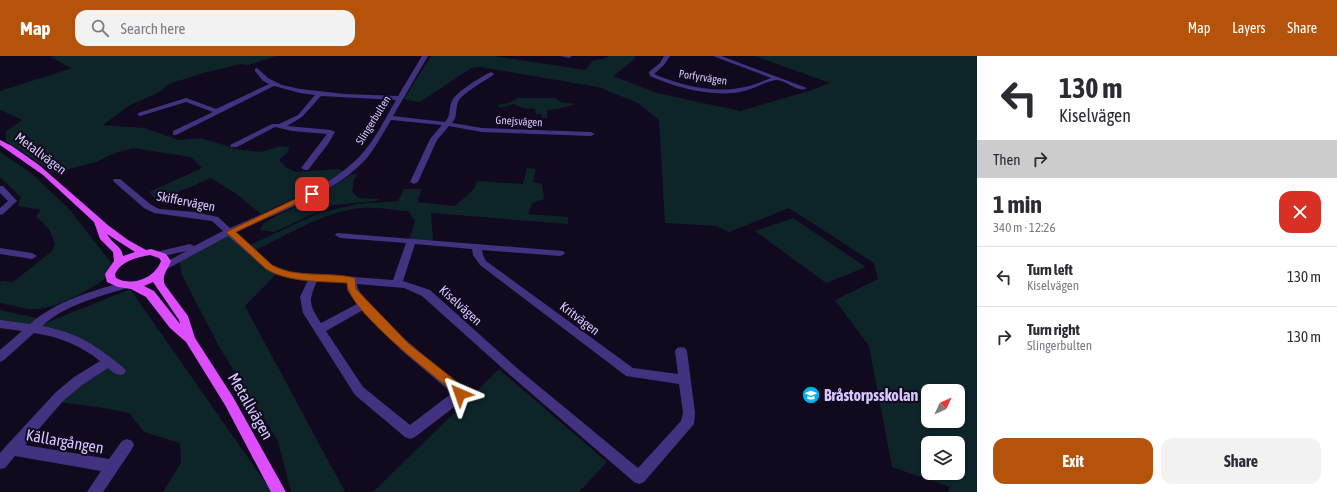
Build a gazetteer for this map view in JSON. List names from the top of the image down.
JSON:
{
  "streets": {
    "main road": ["Metallvägen"],
    "street": [
      "Porfyrvägen",
      "Slingerbulten",
      "Gnejsvägen",
      "Skiffervägen",
      "Kiselvägen",
      "Kritvägen",
      "Källargången"
    ]
  },
  "crossings": [
    ["Slingerbulten", "Gnejsvägen"],
    ["Slingerbulten", "Metallvägen"],
    ["Slingerbulten", "Skiffervägen"],
    ["Slingerbulten", "Kiselvägen"],
    ["Skiffervägen", "Kiselvägen"],
    ["Kiselvägen", "Kritvägen"]
  ],
  "places": {
    "school or university": ["Bråstorpsskolan"]
  },
  "north": "top right",
  "page": {
    "header": "Map",
    "search": "Search here",
    "nav": ["Map", "Layers", "Share"],
    "turn": ["130 m", "Kiselvägen"],
    "then": "Then",
    "heading": ["1 min", "340 m · 12:26"],
    "list": [
      {
        "name": "Turn left",
        "note": "Kiselvägen",
        "value": "130 m"
      },
      {
        "name": "Turn right",
        "note": "Slingerbulten",
        "value": "130 m"
      }
    ],
    "buttons": ["Exit", "Share"]
  }
}
